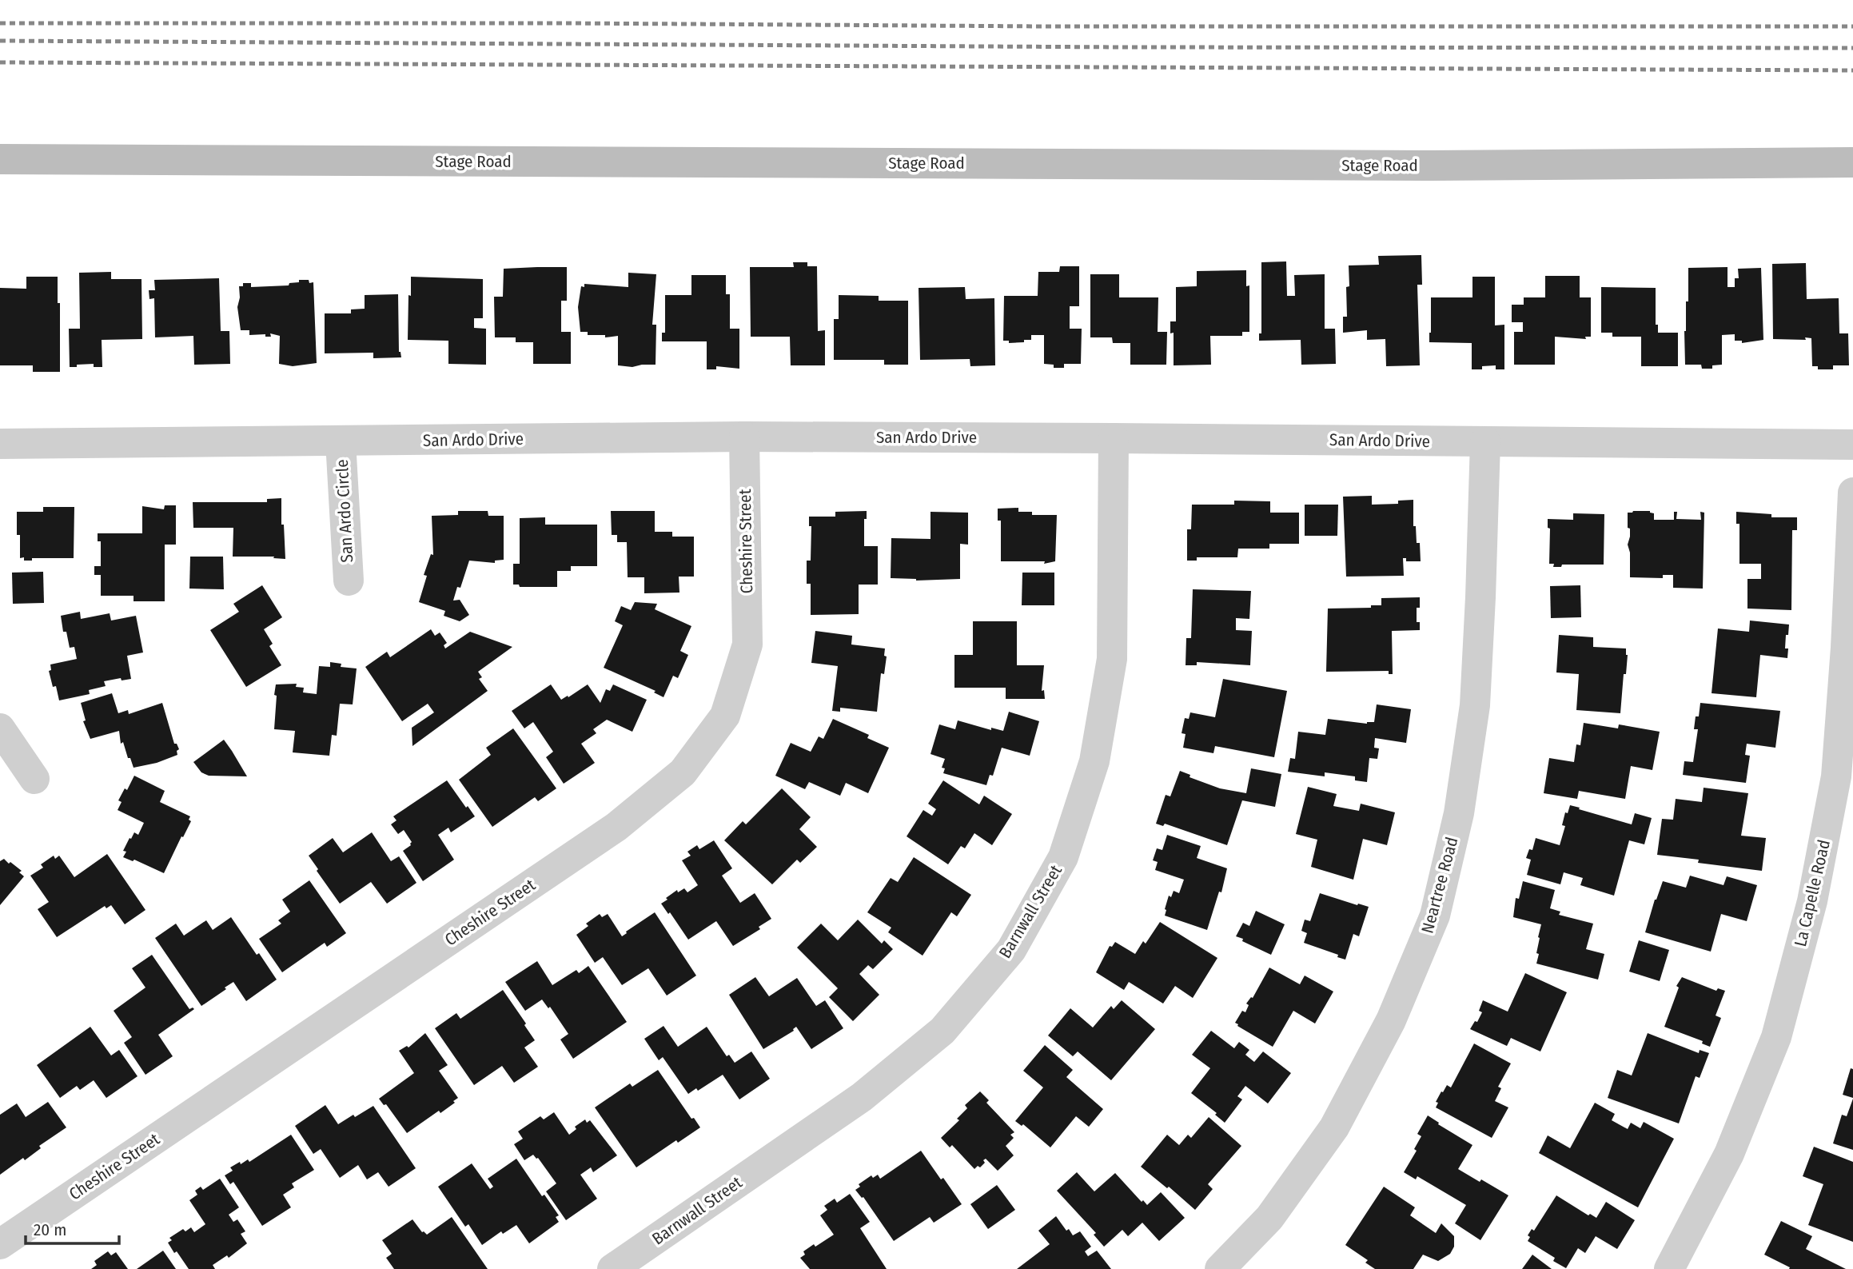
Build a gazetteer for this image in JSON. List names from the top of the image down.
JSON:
{
  "streets": {
    "main road": ["Stage Road"],
    "street": [
      "San Ardo Drive",
      "San Ardo Circle",
      "Cheshire Street",
      "Neartree Road",
      "La Capelle Road",
      "Barnwall Street"
    ]
  },
  "crossings": [
    ["San Ardo Drive", "San Ardo Circle"],
    ["San Ardo Drive", "Cheshire Street"],
    ["San Ardo Drive", "Neartree Road"],
    ["San Ardo Drive", "Barnwall Street"]
  ],
  "scale_bar": "20 m"
}
